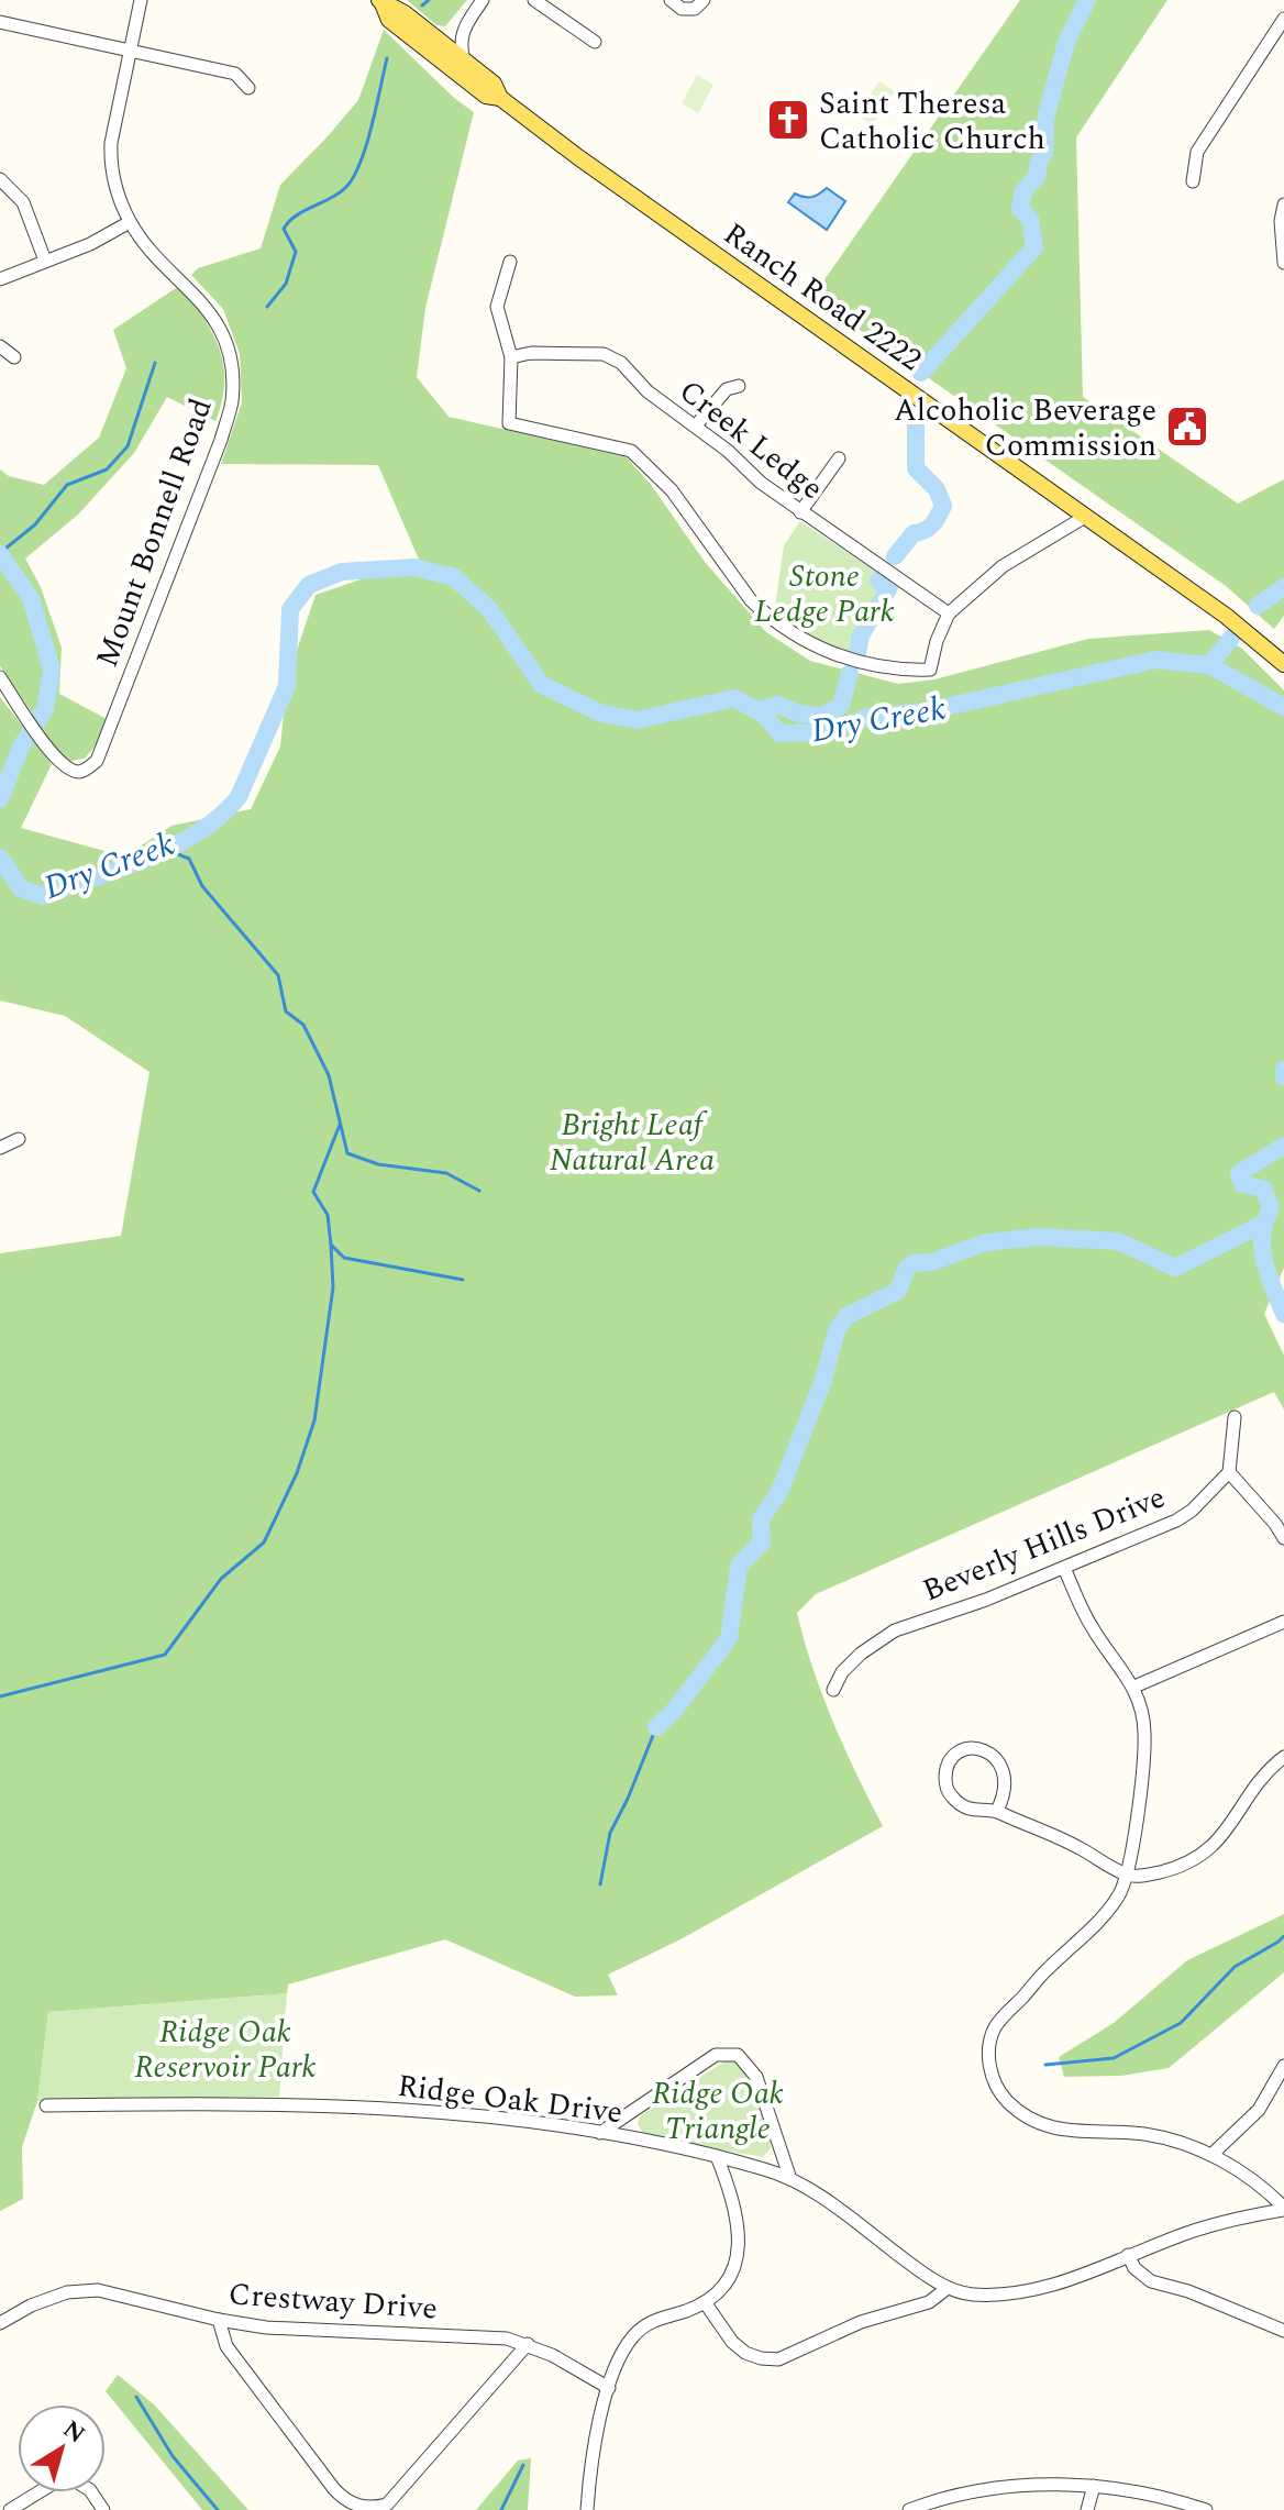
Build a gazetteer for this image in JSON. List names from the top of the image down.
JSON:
{
  "streets": {
    "main road": ["Ranch Road 2222"],
    "street": [
      "Creek Ledge",
      "Mount Bonnell Road",
      "Beverly Hills Drive",
      "Ridge Oak Drive",
      "Crestway Drive"
    ]
  },
  "water": ["Dry Creek"],
  "parks": [
    "Stone Ledge Park",
    "Bright Leaf Natural Area",
    "Ridge Oak Reservoir Park",
    "Ridge Oak Triangle"
  ],
  "places": {
    "church": ["Saint Theresa Catholic Church"],
    "public building": ["Alcoholic Beverage Commission"]
  },
  "north": "top right"
}
